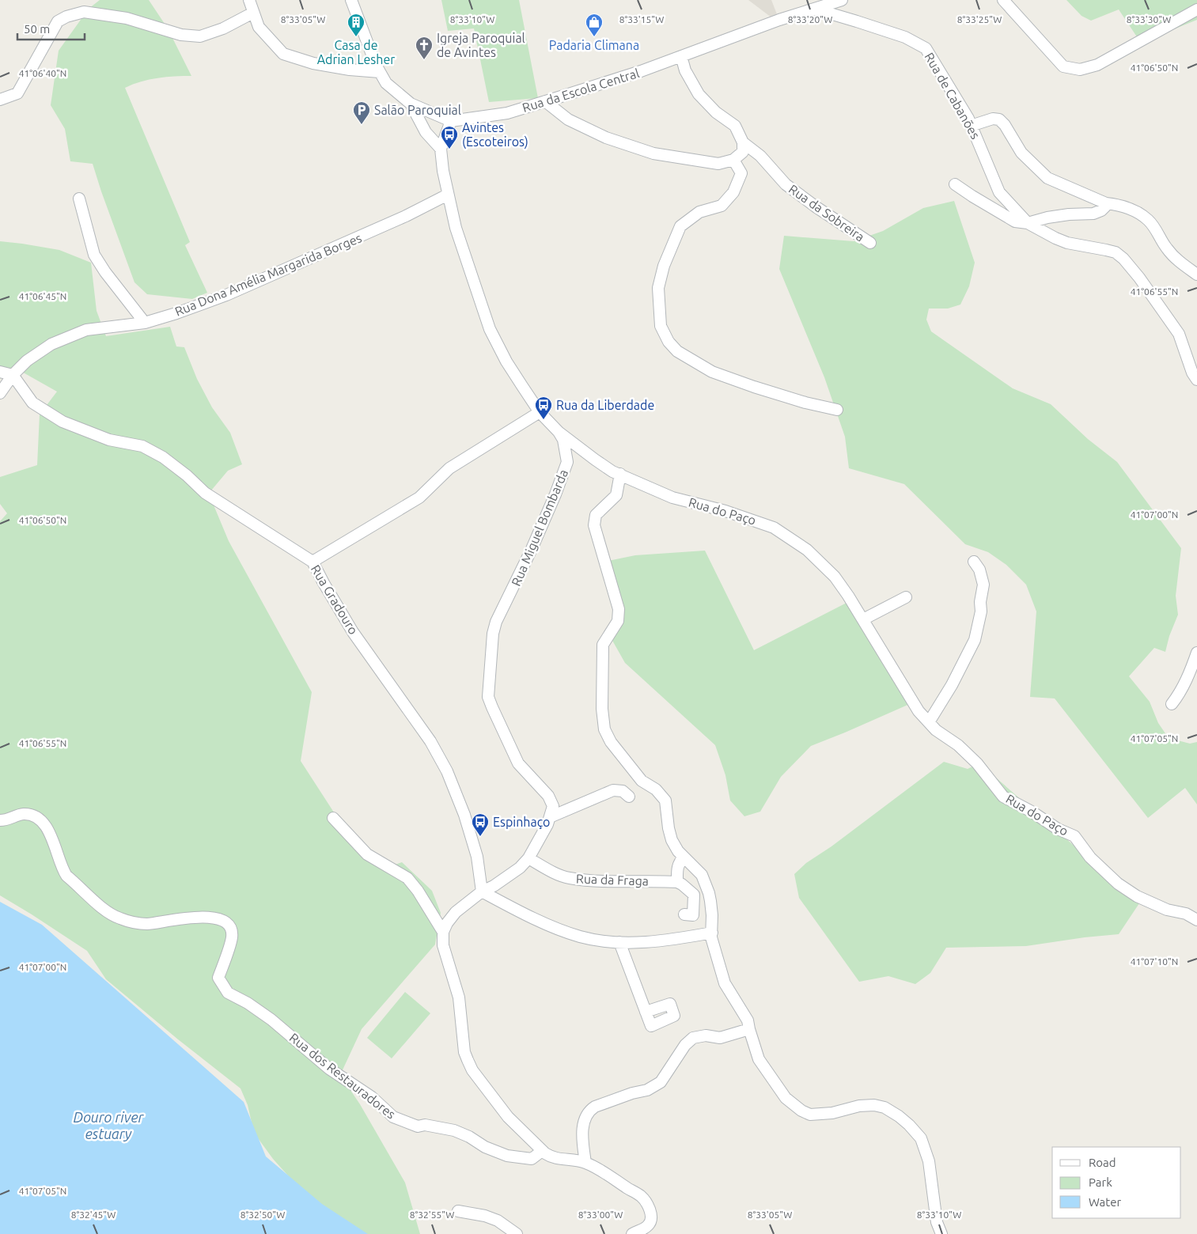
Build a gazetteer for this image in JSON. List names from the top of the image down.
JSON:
{
  "streets": {
    "street": [
      "Rua da Escola Central",
      "Rua de Cabanões",
      "Rua da Sobreira",
      "Rua Dona Amélia Margarida Borges",
      "Rua do Paço",
      "Rua Miguel Bombarda",
      "Rua Gradouro",
      "Rua da Fraga",
      "Rua dos Restauradores"
    ]
  },
  "crossings": [
    ["Rua da Escola Central", "Rua de Cabanões"],
    ["Rua da Escola Central", "Rua da Sobreira"],
    ["Rua da Escola Central", "Rua Miguel Bombarda"],
    ["Rua Dona Amélia Margarida Borges", "Rua Miguel Bombarda"],
    ["Rua Dona Amélia Margarida Borges", "Rua Gradouro"],
    ["Rua do Paço", "Rua Miguel Bombarda"],
    ["Rua Miguel Bombarda", "Rua Gradouro"],
    ["Rua Miguel Bombarda", "Rua da Fraga"]
  ],
  "water": ["Douro river estuary"],
  "places": {
    "building": ["Casa de Adrian Lesher"],
    "shop": ["Padaria Climana"],
    "church": ["Igreja Paroquial de Avintes"],
    "parking": ["Salão Paroquial"],
    "bus stop": ["Avintes (Escoteiros)", "Rua da Liberdade", "Espinhaço"]
  },
  "legend": ["Road", "Park", "Water"],
  "scale_bar": "50 m",
  "coordinates": [
    "8°33'05\"W",
    "8°33'10\"W",
    "8°33'15\"W",
    "8°33'20\"W",
    "8°33'25\"W",
    "8°33'30\"W",
    "41°06'50\"N",
    "41°06'40\"N",
    "41°06'55\"N",
    "41°06'45\"N",
    "41°07'00\"N",
    "41°07'05\"N",
    "41°07'10\"N",
    "8°32'45\"W",
    "8°32'50\"W",
    "8°32'55\"W",
    "8°33'00\"W"
  ]
}
